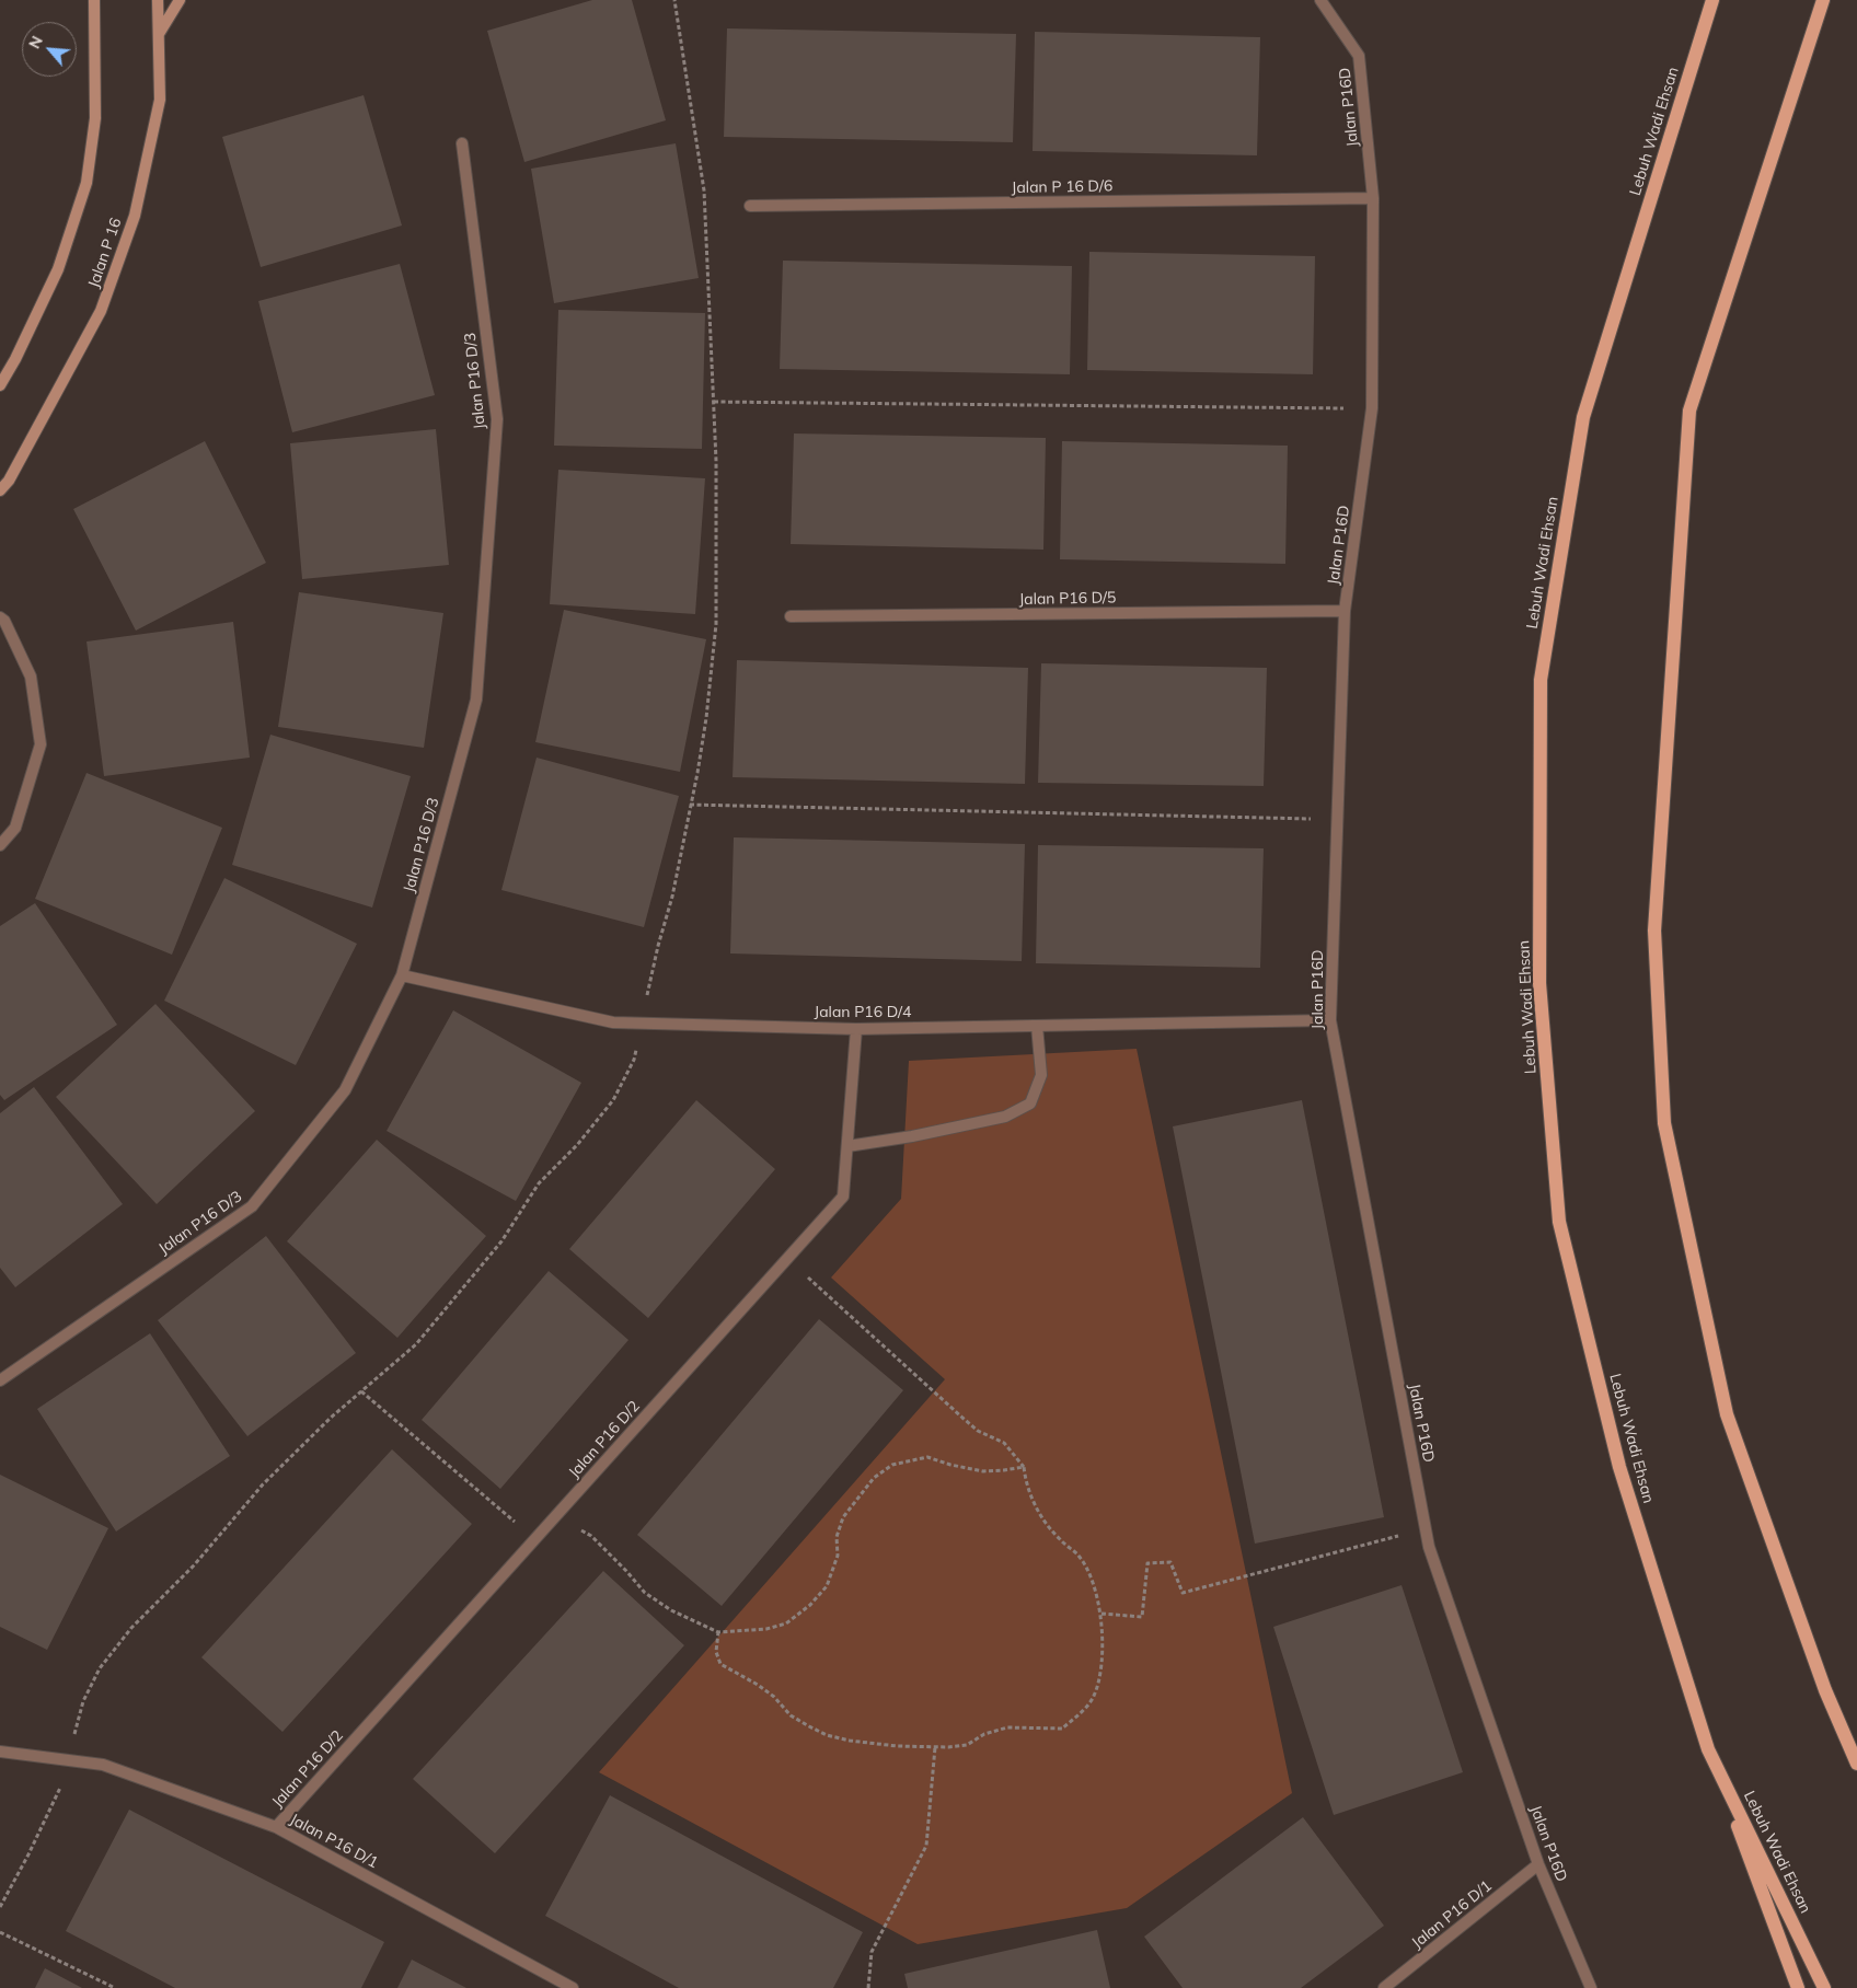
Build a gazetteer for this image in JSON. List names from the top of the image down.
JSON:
{
  "streets": {
    "main road": ["Lebuh Wadi Ehsan"],
    "street": [
      "Jalan P16D",
      "Jalan P 16 D/6",
      "Jalan P 16",
      "Jalan P16 D/3",
      "Jalan P16 D/5",
      "Jalan P16 D/4",
      "Jalan P16 D/2",
      "Jalan P16 D/1"
    ]
  },
  "crossings": [
    ["Jalan P16D", "Jalan P 16 D/6"],
    ["Jalan P16D", "Jalan P16 D/5"],
    ["Jalan P16D", "Jalan P16 D/4"],
    ["Jalan P16D", "Jalan P16 D/1"],
    ["Jalan P16 D/3", "Jalan P16 D/4"],
    ["Jalan P16 D/4", "Jalan P16 D/2"],
    ["Jalan P16 D/2", "Jalan P16 D/1"]
  ],
  "north": "top left"
}
